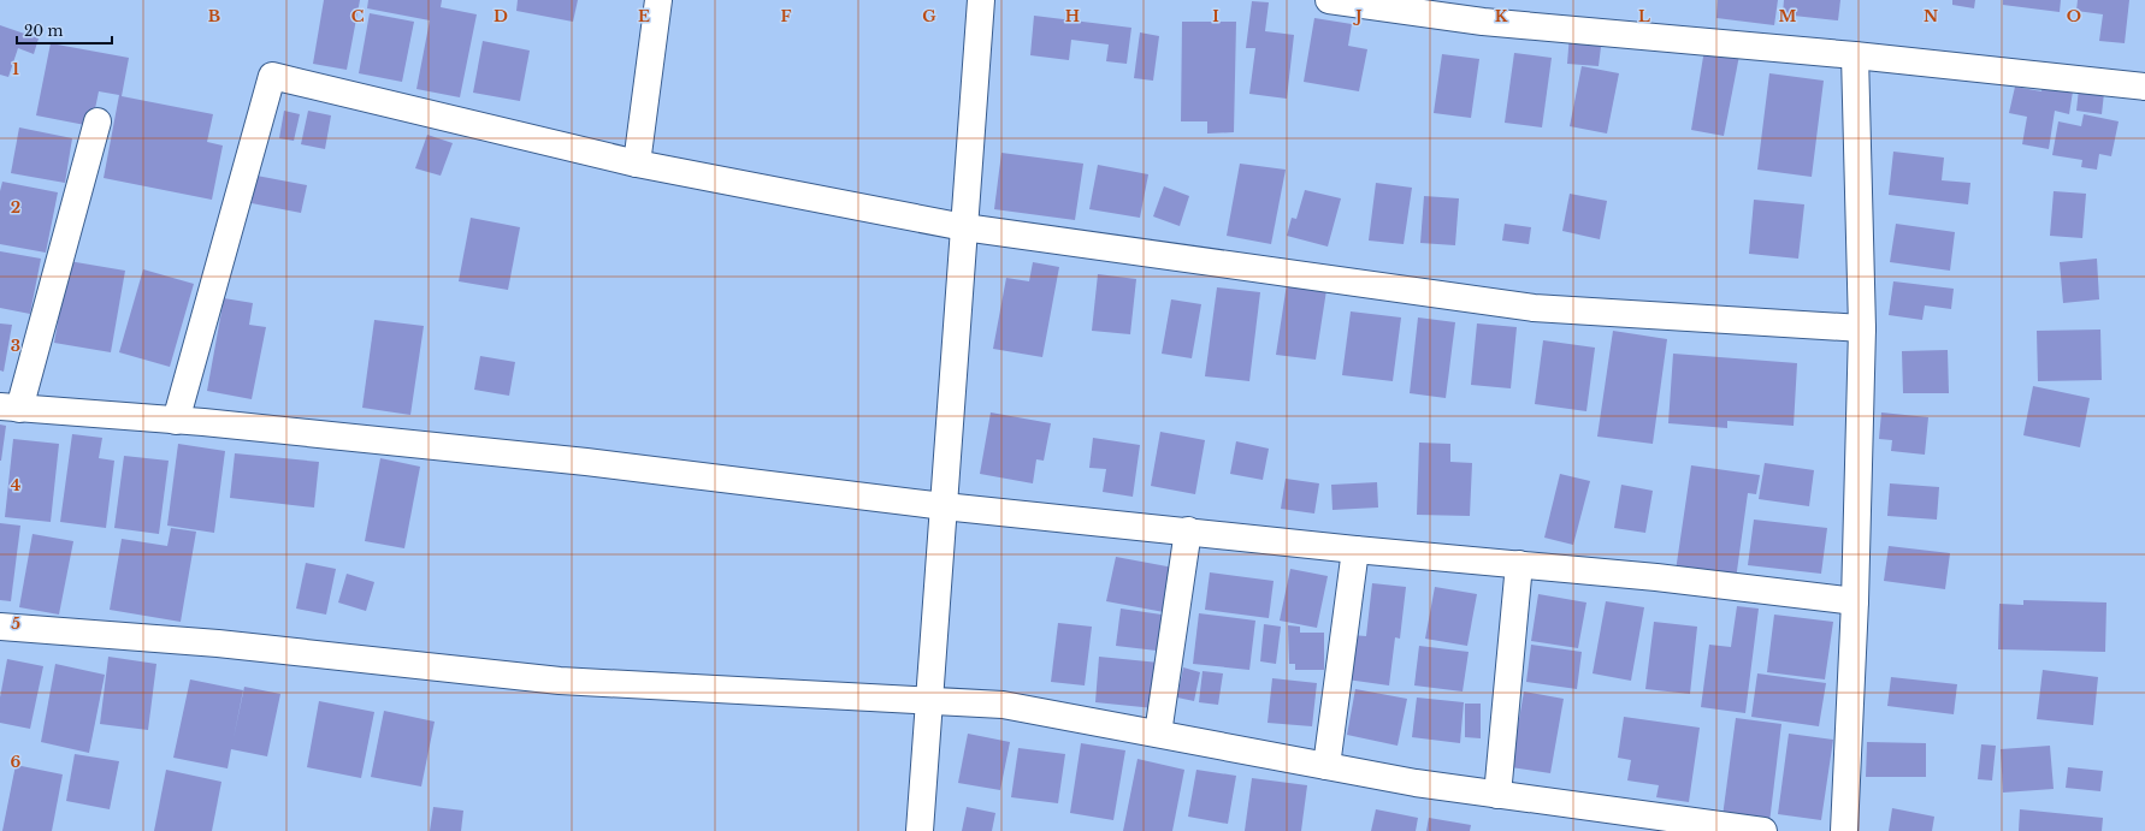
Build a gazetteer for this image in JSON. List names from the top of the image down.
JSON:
{
  "scale_bar": "20 m",
  "grid": {
    "columns": [
      "B",
      "C",
      "D",
      "E",
      "F",
      "G",
      "H",
      "I",
      "J",
      "K",
      "L",
      "M",
      "N",
      "O"
    ],
    "rows": [
      "1",
      "2",
      "3",
      "4",
      "5",
      "6"
    ]
  }
}
